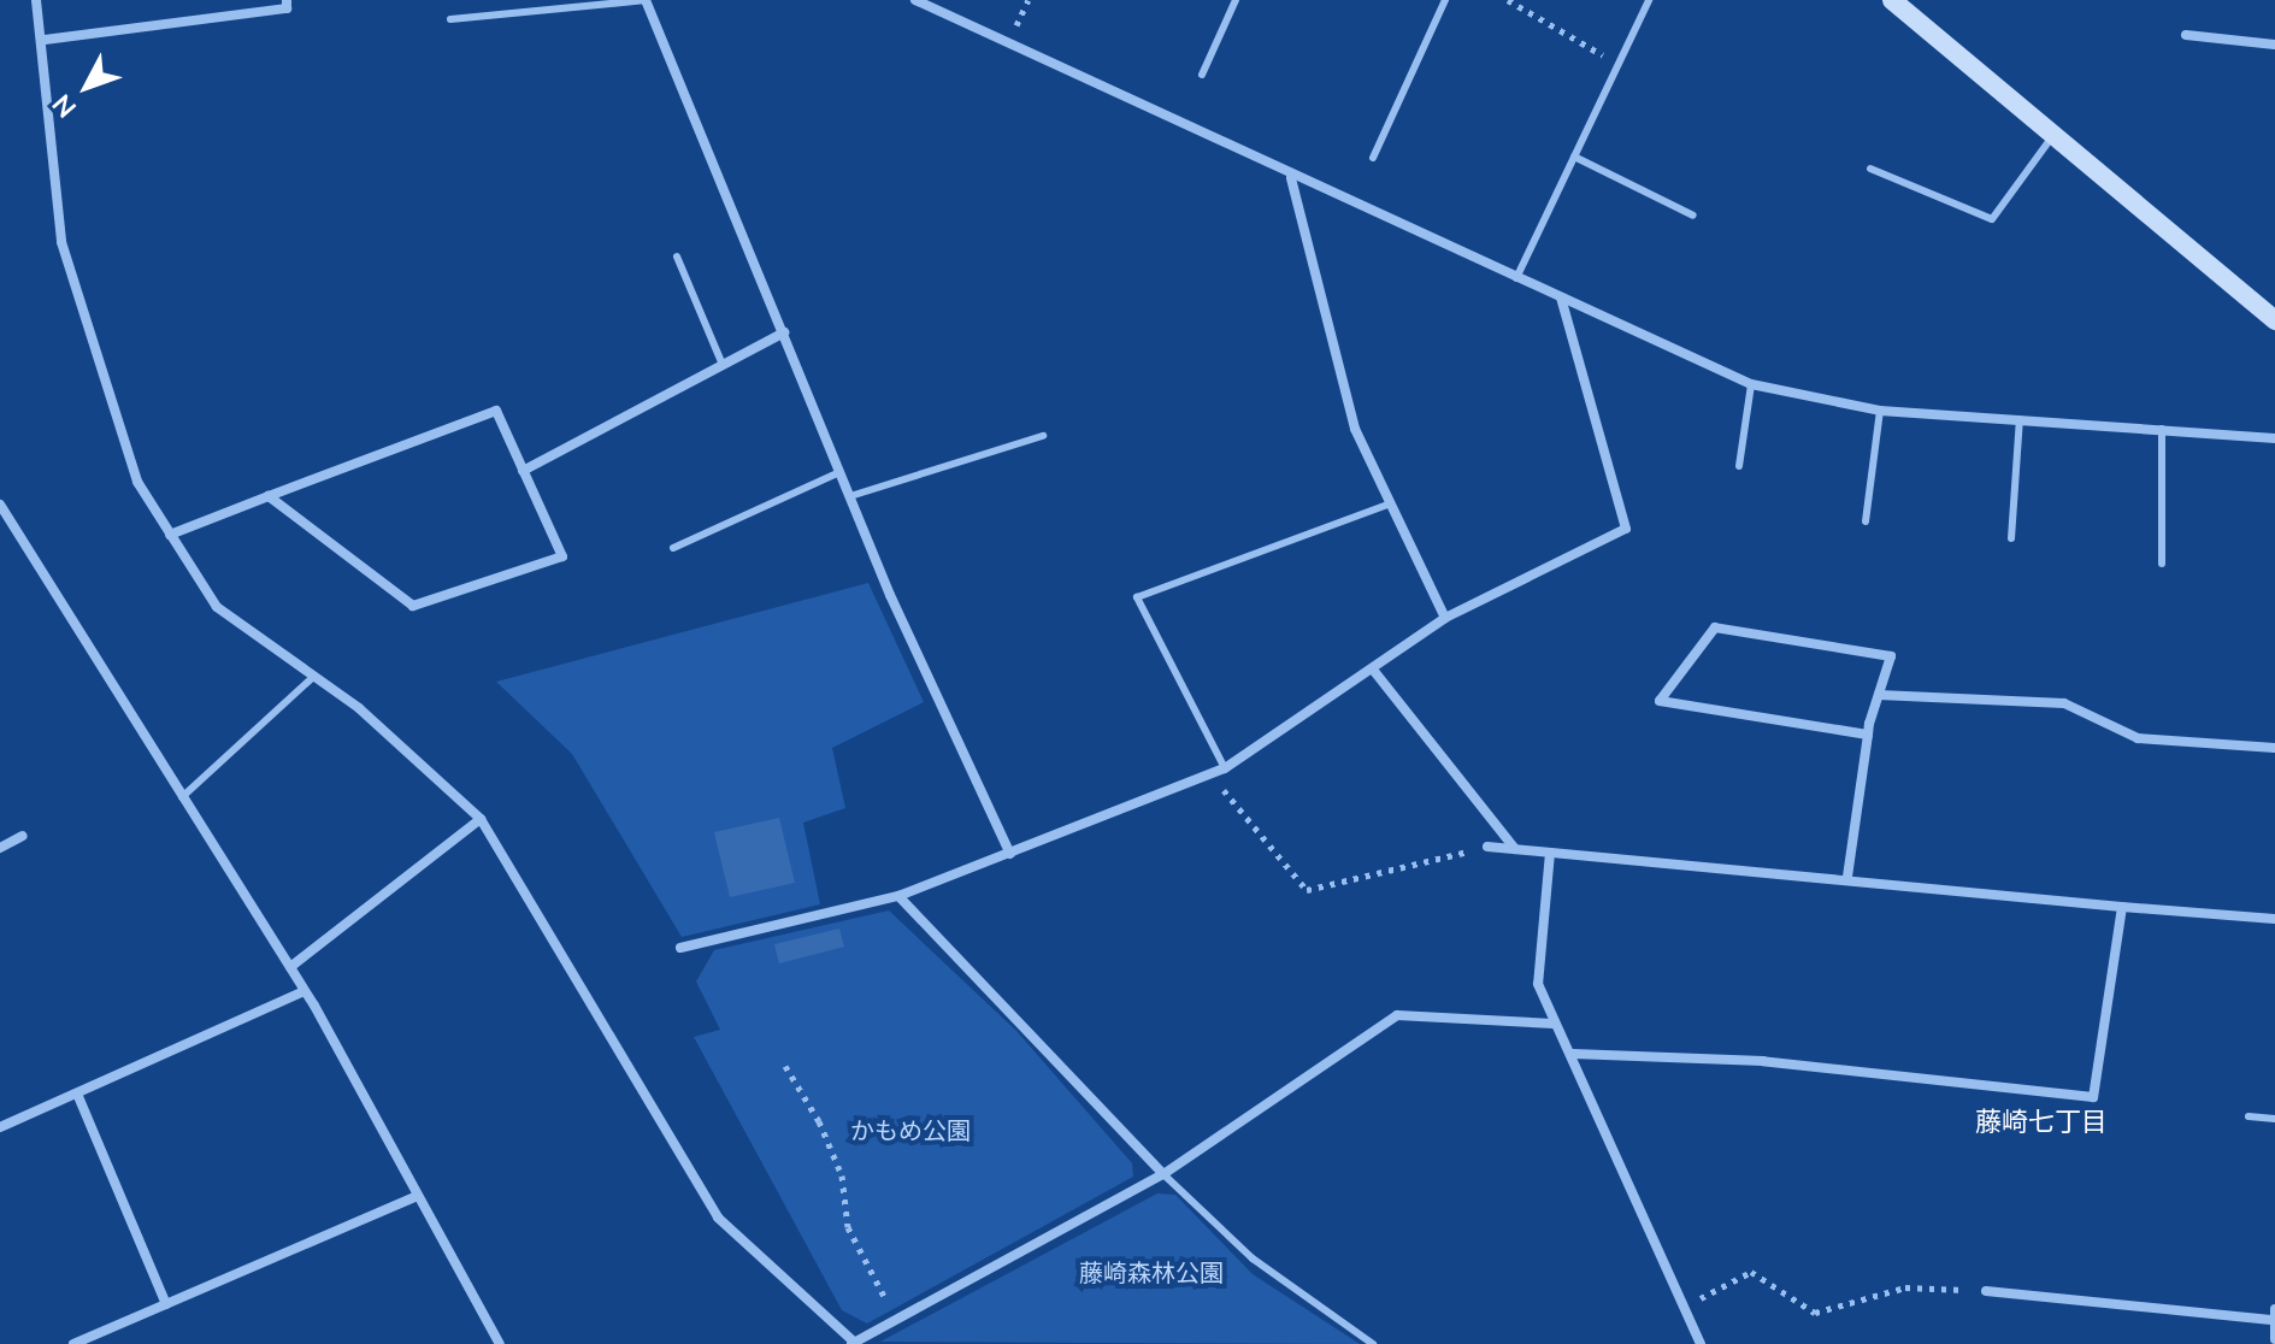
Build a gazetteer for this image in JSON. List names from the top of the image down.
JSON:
{
  "districts": ["藤崎七丁目"],
  "parks": ["かもめ公園", "藤崎森林公園"],
  "north": "bottom left"
}
